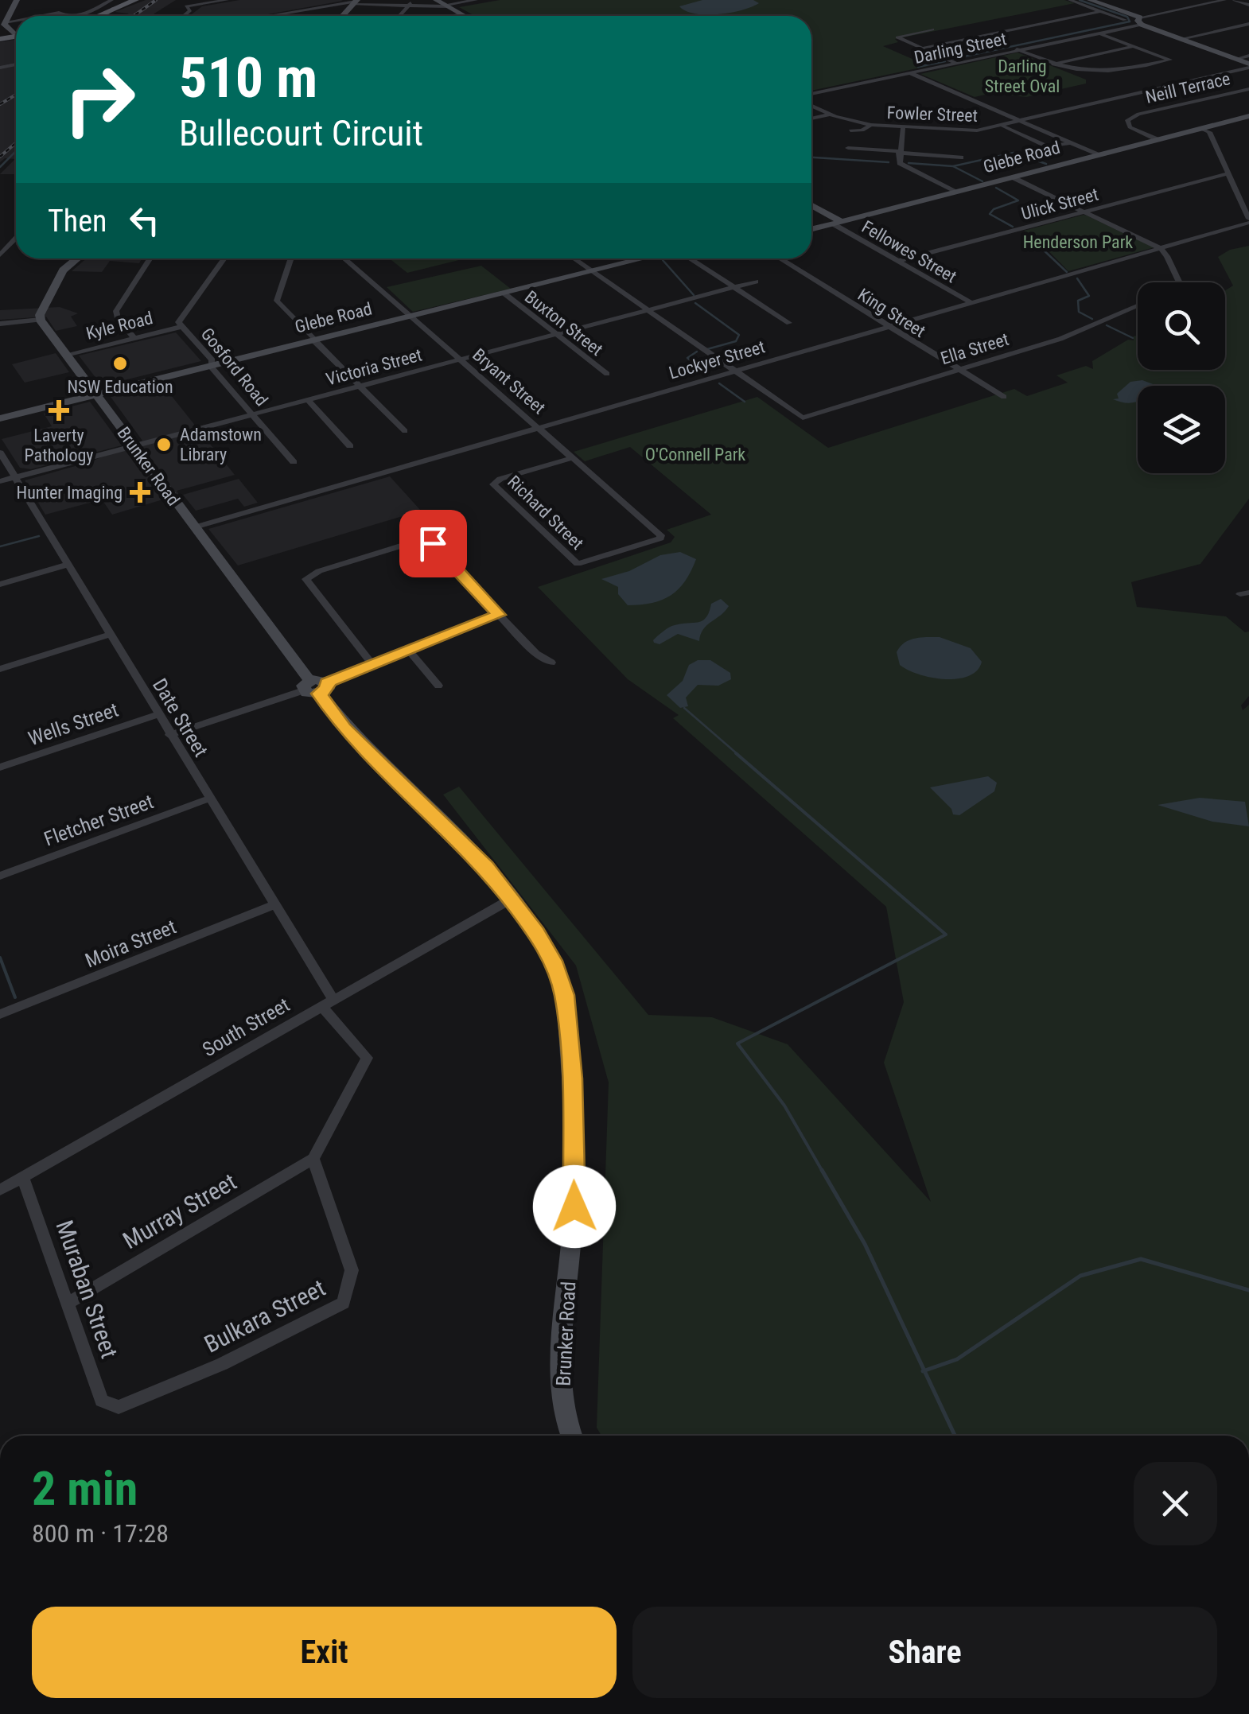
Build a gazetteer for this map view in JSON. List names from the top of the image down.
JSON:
{
  "streets": {
    "main road": ["Glebe Road", "Brunker Road"],
    "street": [
      "Darling Street",
      "Neill Terrace",
      "Fowler Street",
      "Ulick Street",
      "Fellowes Street",
      "King Street",
      "Buxton Street",
      "Kyle Road",
      "Ella Street",
      "Lockyer Street",
      "Gosford Road",
      "Victoria Street",
      "Bryant Street",
      "Richard Street",
      "Date Street",
      "Wells Street",
      "Fletcher Street",
      "Moira Street",
      "South Street",
      "Murray Street",
      "Muraban Street",
      "Bulkara Street"
    ]
  },
  "crossings": [
    ["Neill Terrace", "Glebe Road"],
    ["Glebe Road", "Fellowes Street"],
    ["Glebe Road", "Buxton Street"],
    ["Glebe Road", "Gosford Road"],
    ["Glebe Road", "Bryant Street"],
    ["Glebe Road", "Brunker Road"],
    ["Ulick Street", "Fellowes Street"],
    ["Fellowes Street", "Lockyer Street"],
    ["King Street", "Ella Street"],
    ["King Street", "Lockyer Street"],
    ["Buxton Street", "Victoria Street"],
    ["Kyle Road", "Gosford Road"],
    ["Kyle Road", "Brunker Road"],
    ["Ella Street", "Lockyer Street"],
    ["Lockyer Street", "Bryant Street"],
    ["Lockyer Street", "Brunker Road"],
    ["Gosford Road", "Victoria Street"],
    ["Victoria Street", "Bryant Street"],
    ["Victoria Street", "Brunker Road"],
    ["Victoria Street", "Date Street"],
    ["Bryant Street", "Richard Street"],
    ["Brunker Road", "South Street"],
    ["Date Street", "Wells Street"],
    ["Date Street", "Fletcher Street"],
    ["Date Street", "Moira Street"],
    ["Date Street", "South Street"],
    ["South Street", "Muraban Street"],
    ["Murray Street", "Muraban Street"],
    ["Murray Street", "Bulkara Street"],
    ["Muraban Street", "Bulkara Street"]
  ],
  "parks": ["Darling Street Oval", "Henderson Park", "O'Connell Park"],
  "places": {
    "other": ["NSW Education", "Adamstown Library"],
    "health": ["Laverty Pathology", "Hunter Imaging"]
  },
  "page": {
    "turn": ["510 m", "Bullecourt Circuit"],
    "then": "Then",
    "heading": ["2 min", "800 m · 17:28"],
    "buttons": ["Exit", "Share"]
  }
}
